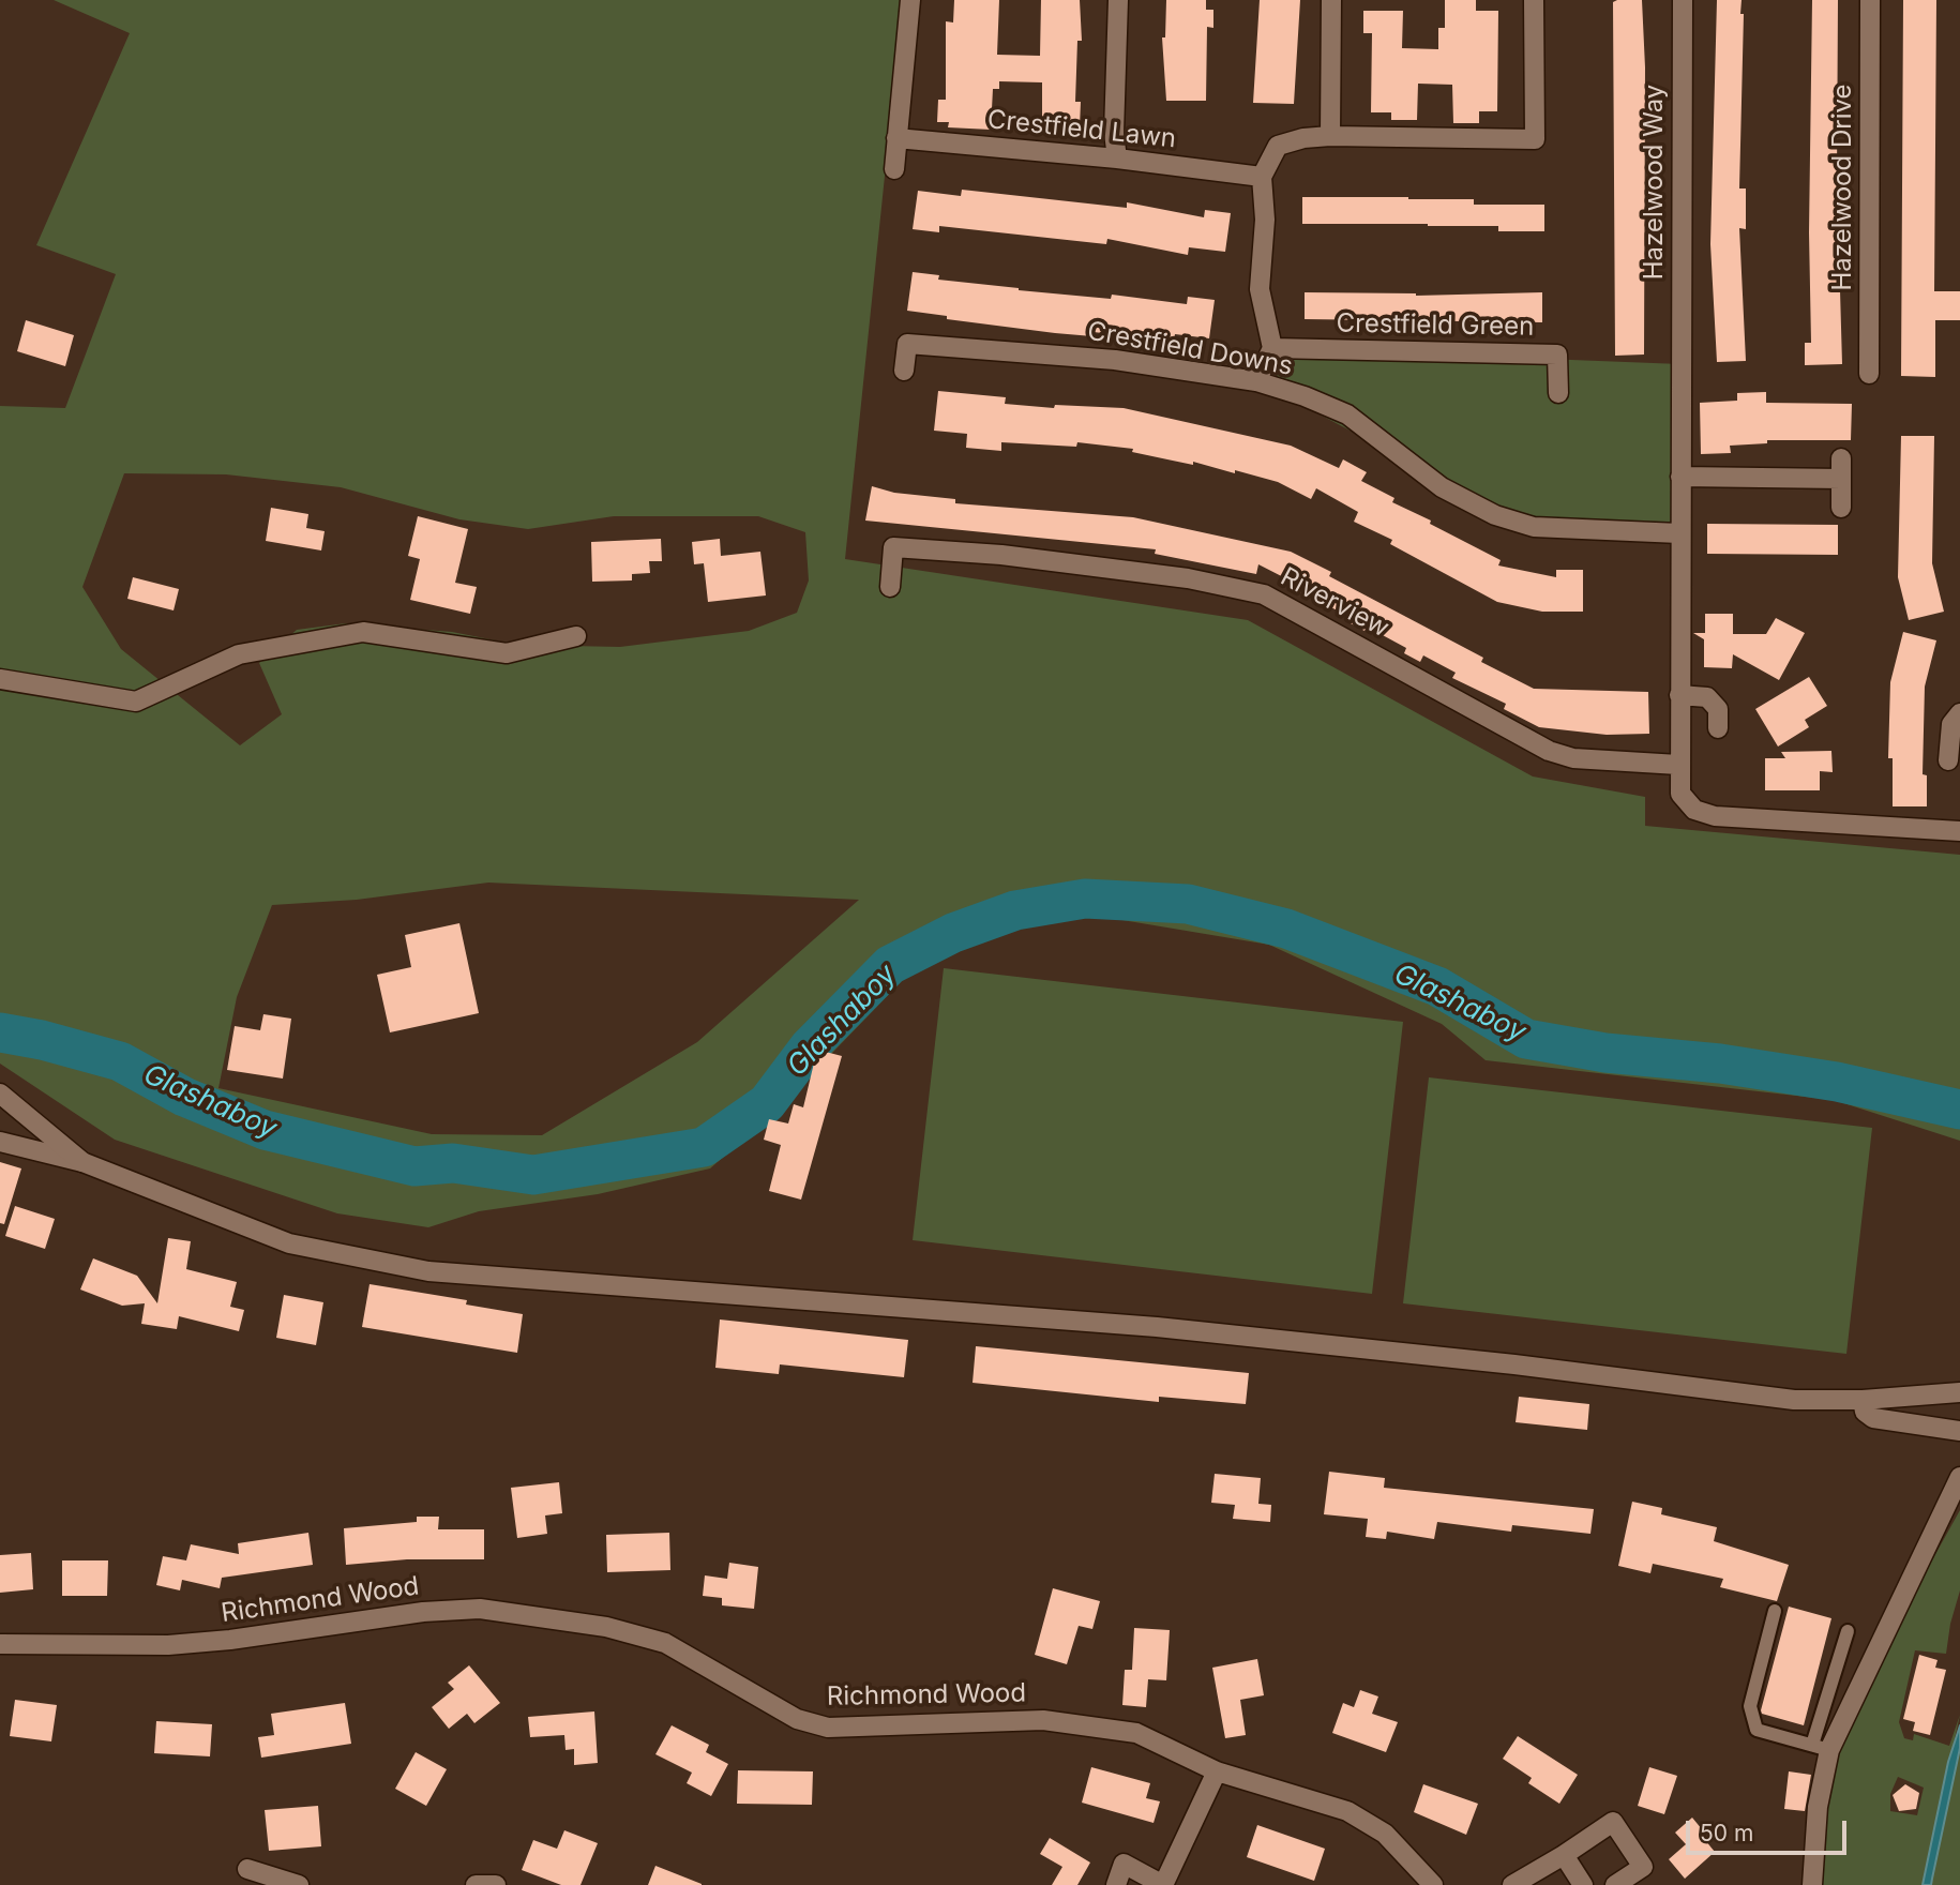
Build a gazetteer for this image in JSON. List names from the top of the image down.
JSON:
{
  "streets": {
    "street": [
      "Crestfield Lawn",
      "Hazelwood Way",
      "Hazelwood Drive",
      "Crestfield Green",
      "Crestfield Downs",
      "Riverview",
      "Richmond Wood"
    ]
  },
  "crossings": [
    ["Hazelwood Way", "Crestfield Downs"],
    ["Hazelwood Way", "Riverview"]
  ],
  "water": ["Glashaboy"],
  "scale_bar": "50 m"
}
